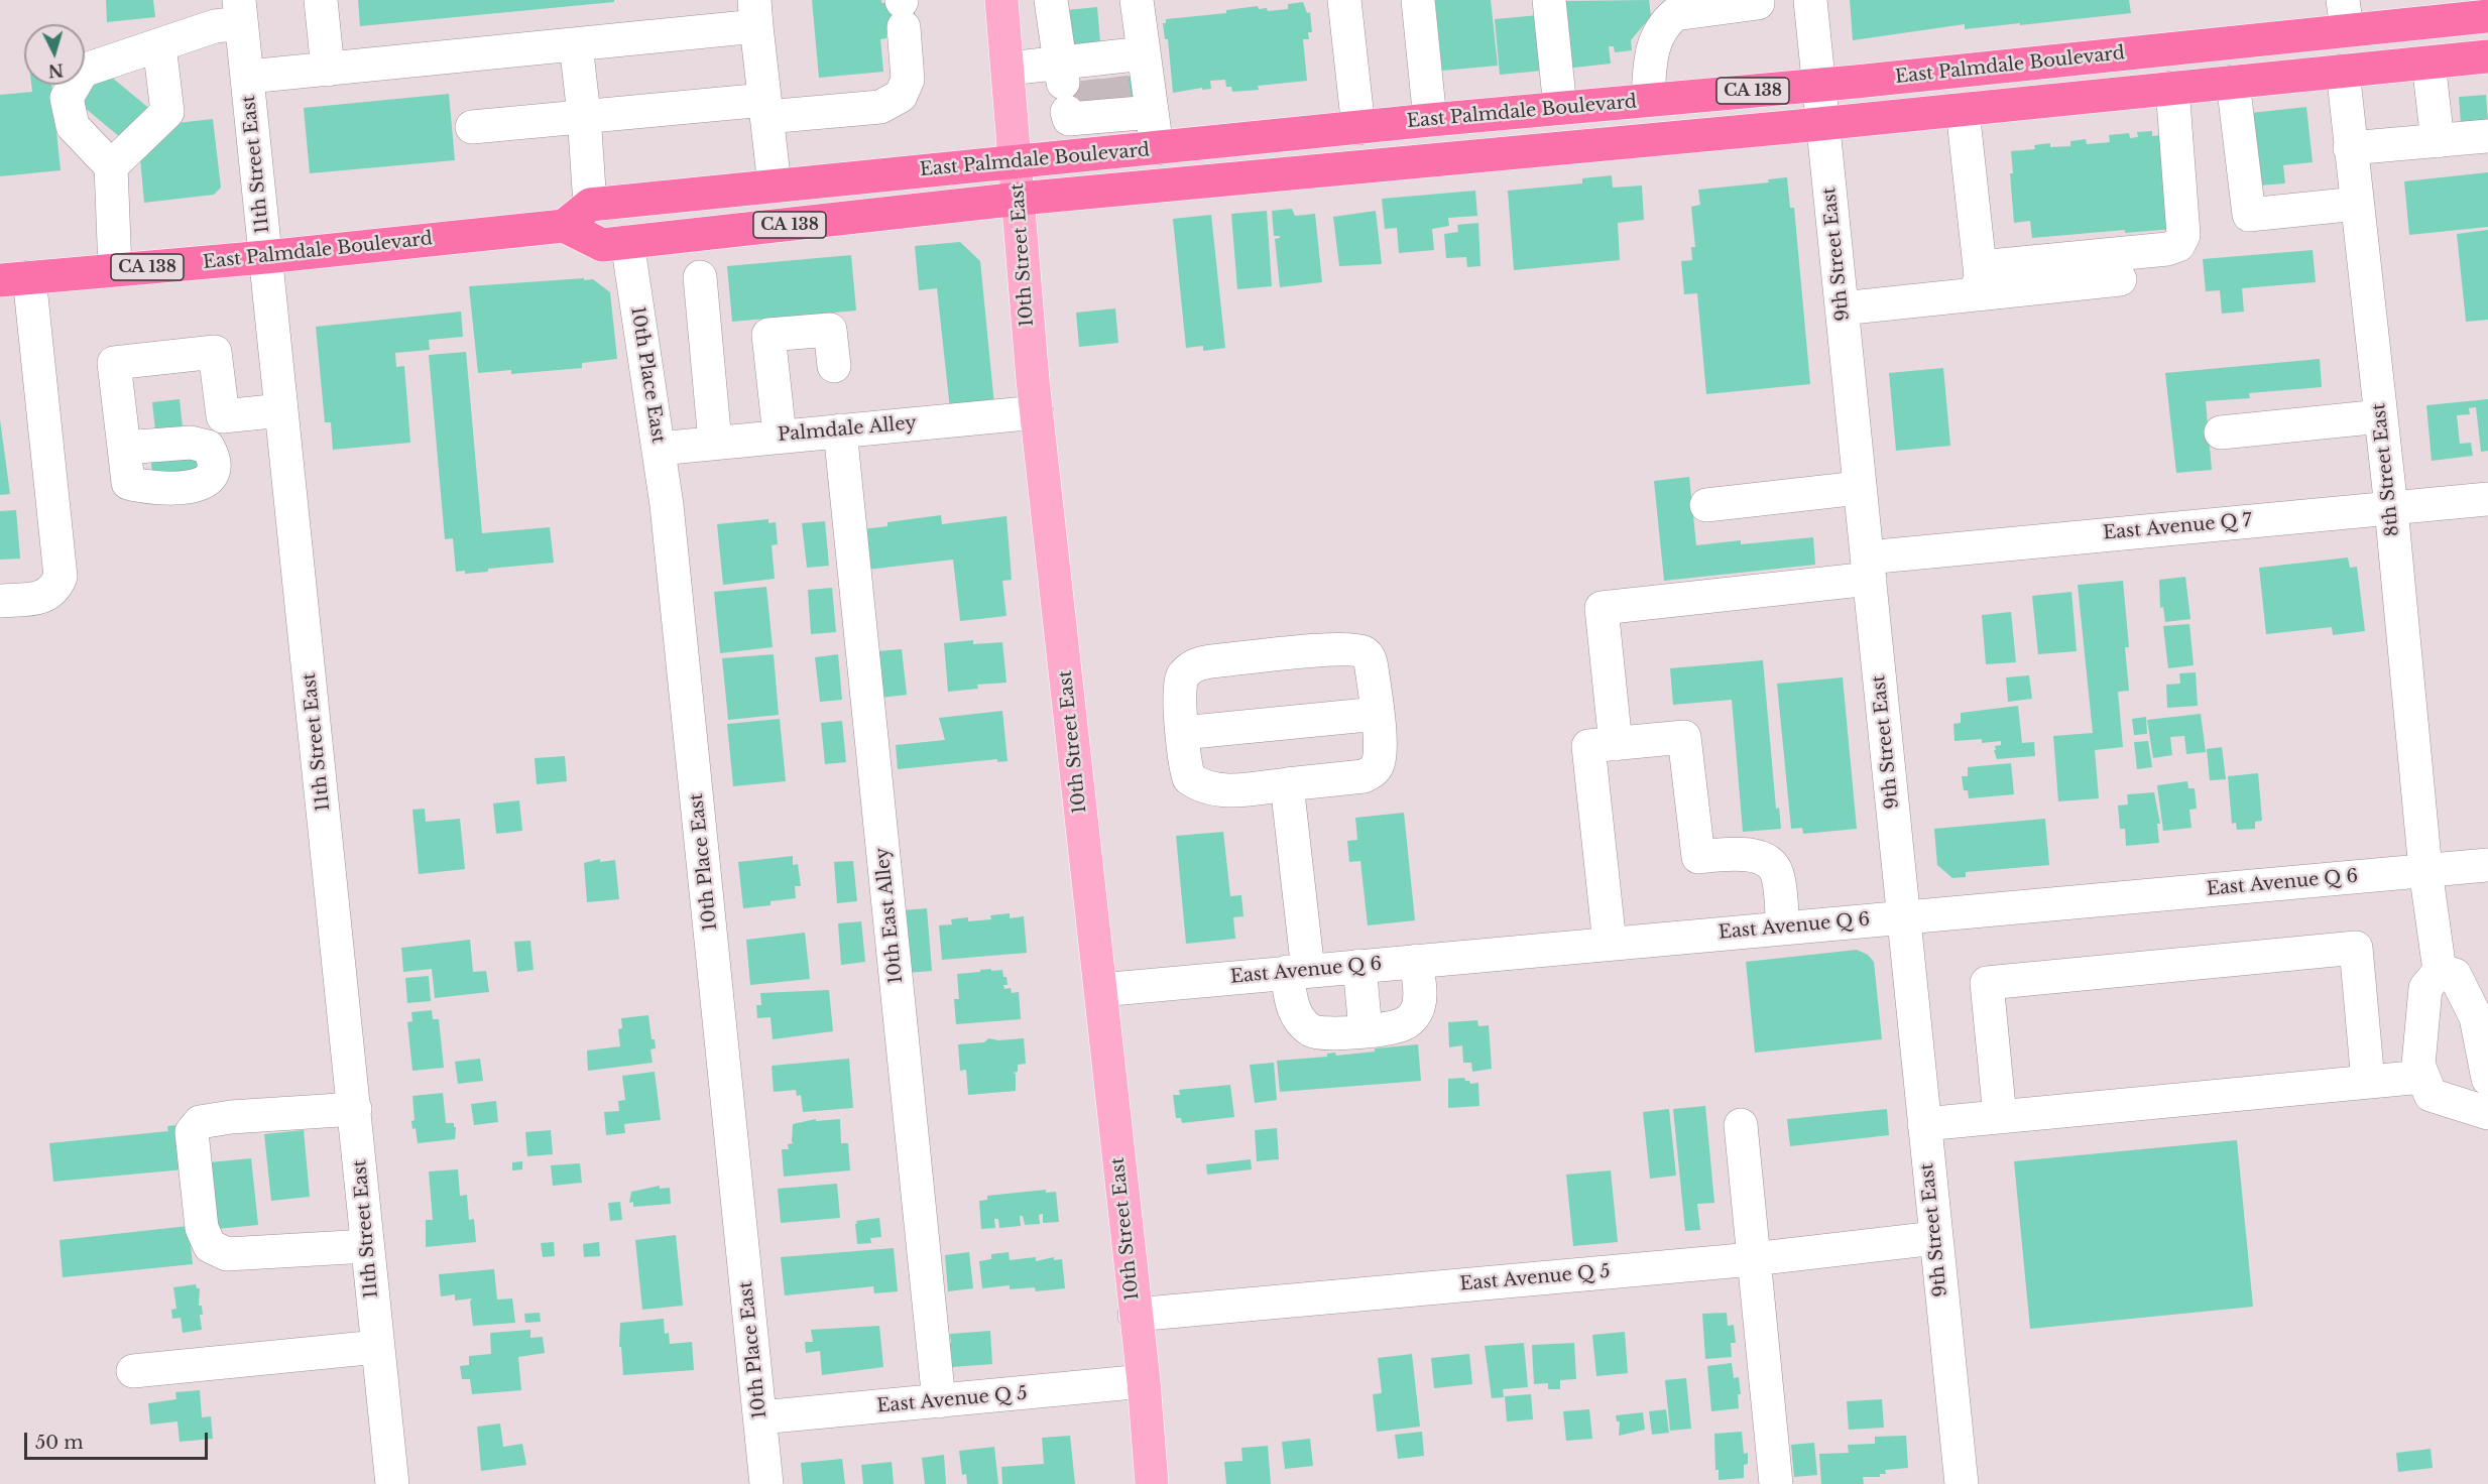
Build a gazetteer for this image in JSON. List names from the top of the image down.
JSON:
{
  "streets": {
    "highway": ["East Palmdale Boulevard", "CA 138"],
    "main road": ["10th Street East"],
    "street": [
      "11th Street East",
      "9th Street East",
      "10th Place East",
      "Palmdale Alley",
      "8th Street East",
      "East Avenue Q 7",
      "East Avenue Q 6",
      "10th East Alley",
      "East Avenue Q 5"
    ]
  },
  "crossings": [
    ["East Palmdale Boulevard", "11th Street East"],
    ["East Palmdale Boulevard", "9th Street East"],
    ["East Palmdale Boulevard", "10th Street East"],
    ["East Palmdale Boulevard", "10th Place East"],
    ["East Palmdale Boulevard", "8th Street East"],
    ["9th Street East", "East Avenue Q 7"],
    ["9th Street East", "East Avenue Q 6"],
    ["9th Street East", "East Avenue Q 5"],
    ["10th Street East", "Palmdale Alley"],
    ["10th Street East", "East Avenue Q 6"],
    ["10th Street East", "East Avenue Q 5"],
    ["10th Place East", "Palmdale Alley"],
    ["10th Place East", "East Avenue Q 5"],
    ["Palmdale Alley", "10th East Alley"],
    ["8th Street East", "East Avenue Q 7"],
    ["8th Street East", "East Avenue Q 6"],
    ["10th East Alley", "East Avenue Q 5"]
  ],
  "scale_bar": "50 m",
  "north": "bottom"
}
